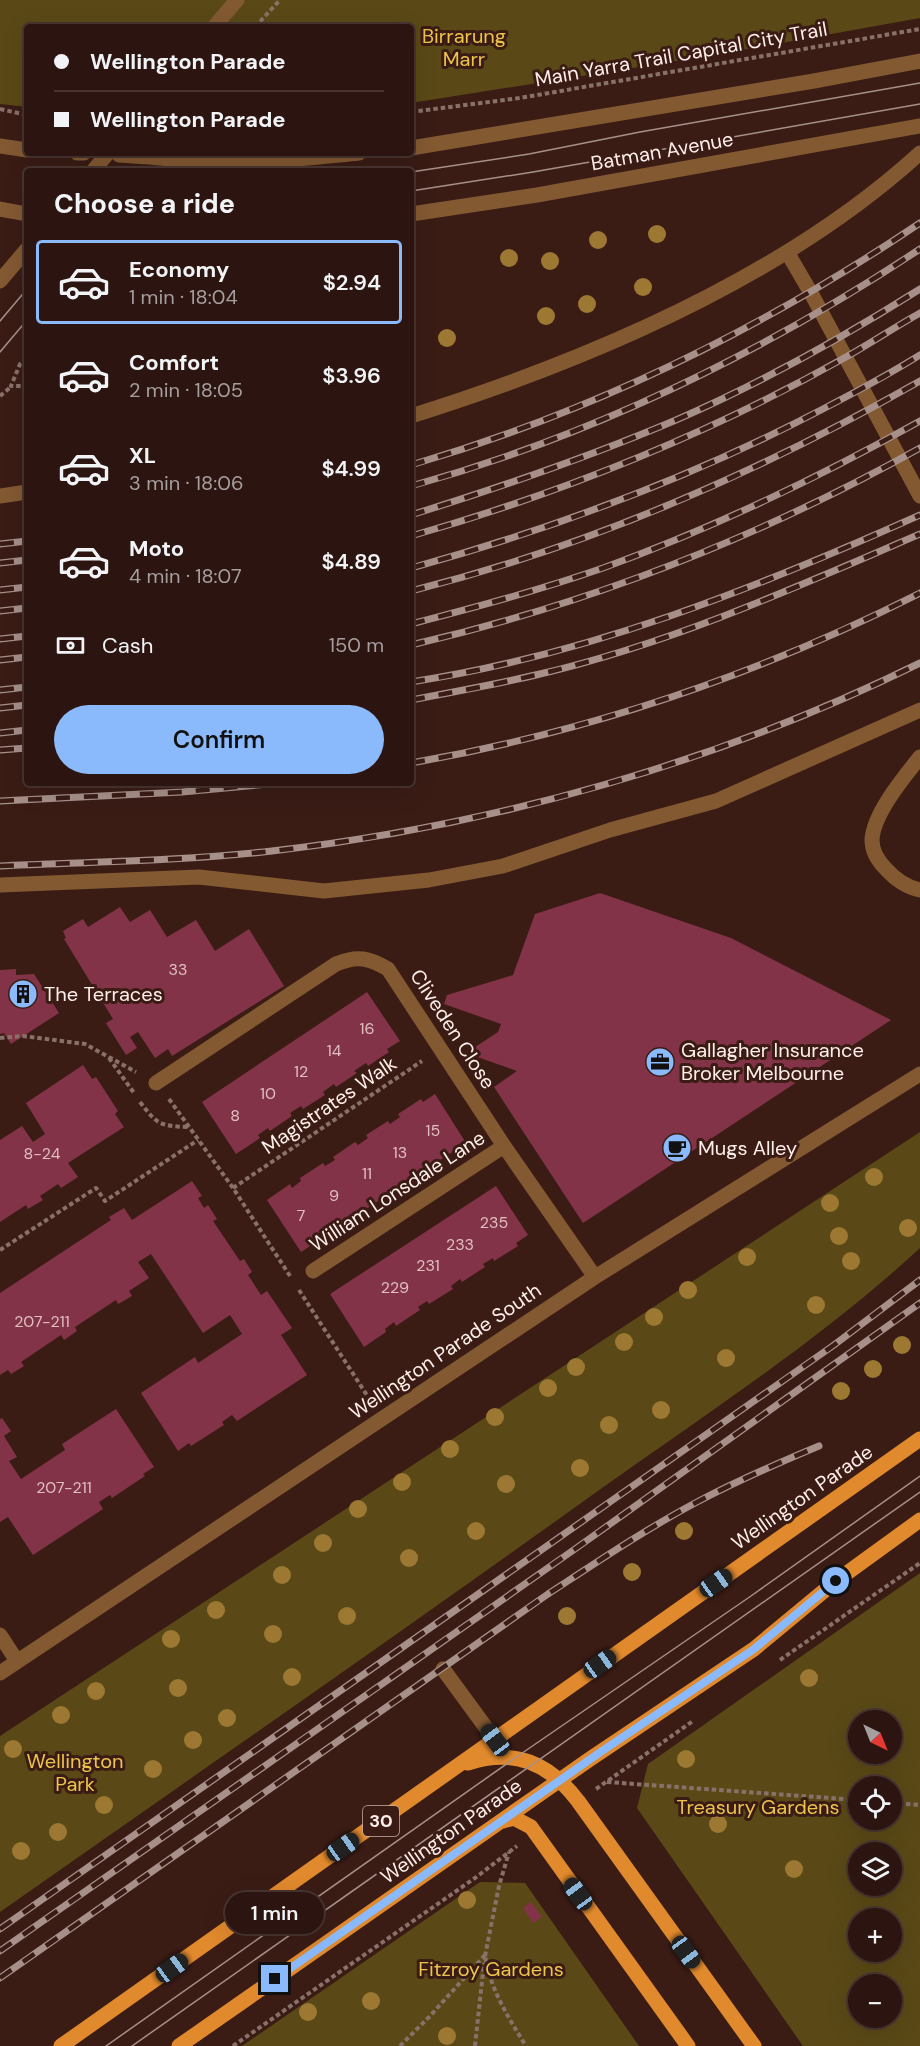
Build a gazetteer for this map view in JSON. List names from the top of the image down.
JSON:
{
  "streets": {
    "main road": ["Wellington Parade", "30"],
    "street": [
      "Batman Avenue",
      "Cliveden Close",
      "William Lonsdale Lane",
      "Wellington Parade South"
    ],
    "path": ["Main Yarra Trail Capital City Trail", "Magistrates Walk"]
  },
  "crossings": [
    ["Cliveden Close", "Magistrates Walk"],
    ["Cliveden Close", "William Lonsdale Lane"],
    ["Cliveden Close", "Wellington Parade South"]
  ],
  "parks": [
    "Birrarung Marr",
    "Wellington Park",
    "Treasury Gardens",
    "Fitzroy Gardens"
  ],
  "places": {
    "building": ["The Terraces"],
    "office": ["Gallagher Insurance Broker Melbourne"],
    "cafe": ["Mugs Alley"]
  },
  "house_numbers": [
    "33",
    "16",
    "14",
    "12",
    "10",
    "8",
    "15",
    "13",
    "8-24",
    "11",
    "9",
    "7",
    "235",
    "233",
    "231",
    "229",
    "207-211",
    "207-211"
  ],
  "north": "bottom right",
  "page": {
    "banner": ["Wellington Parade", "Wellington Parade"],
    "heading": "Choose a ride",
    "list": [
      {
        "name": "Economy",
        "note": "1 min · 18:04",
        "value": "$2.94"
      },
      {
        "name": "Comfort",
        "note": "2 min · 18:05",
        "value": "$3.96"
      },
      {
        "name": "XL",
        "note": "3 min · 18:06",
        "value": "$4.99"
      },
      {
        "name": "Moto",
        "note": "4 min · 18:07",
        "value": "$4.89"
      }
    ],
    "pay": ["Cash", "150 m"],
    "buttons": "Confirm",
    "map_buttons": ["+", "−"],
    "bubble": "1 min"
  }
}
